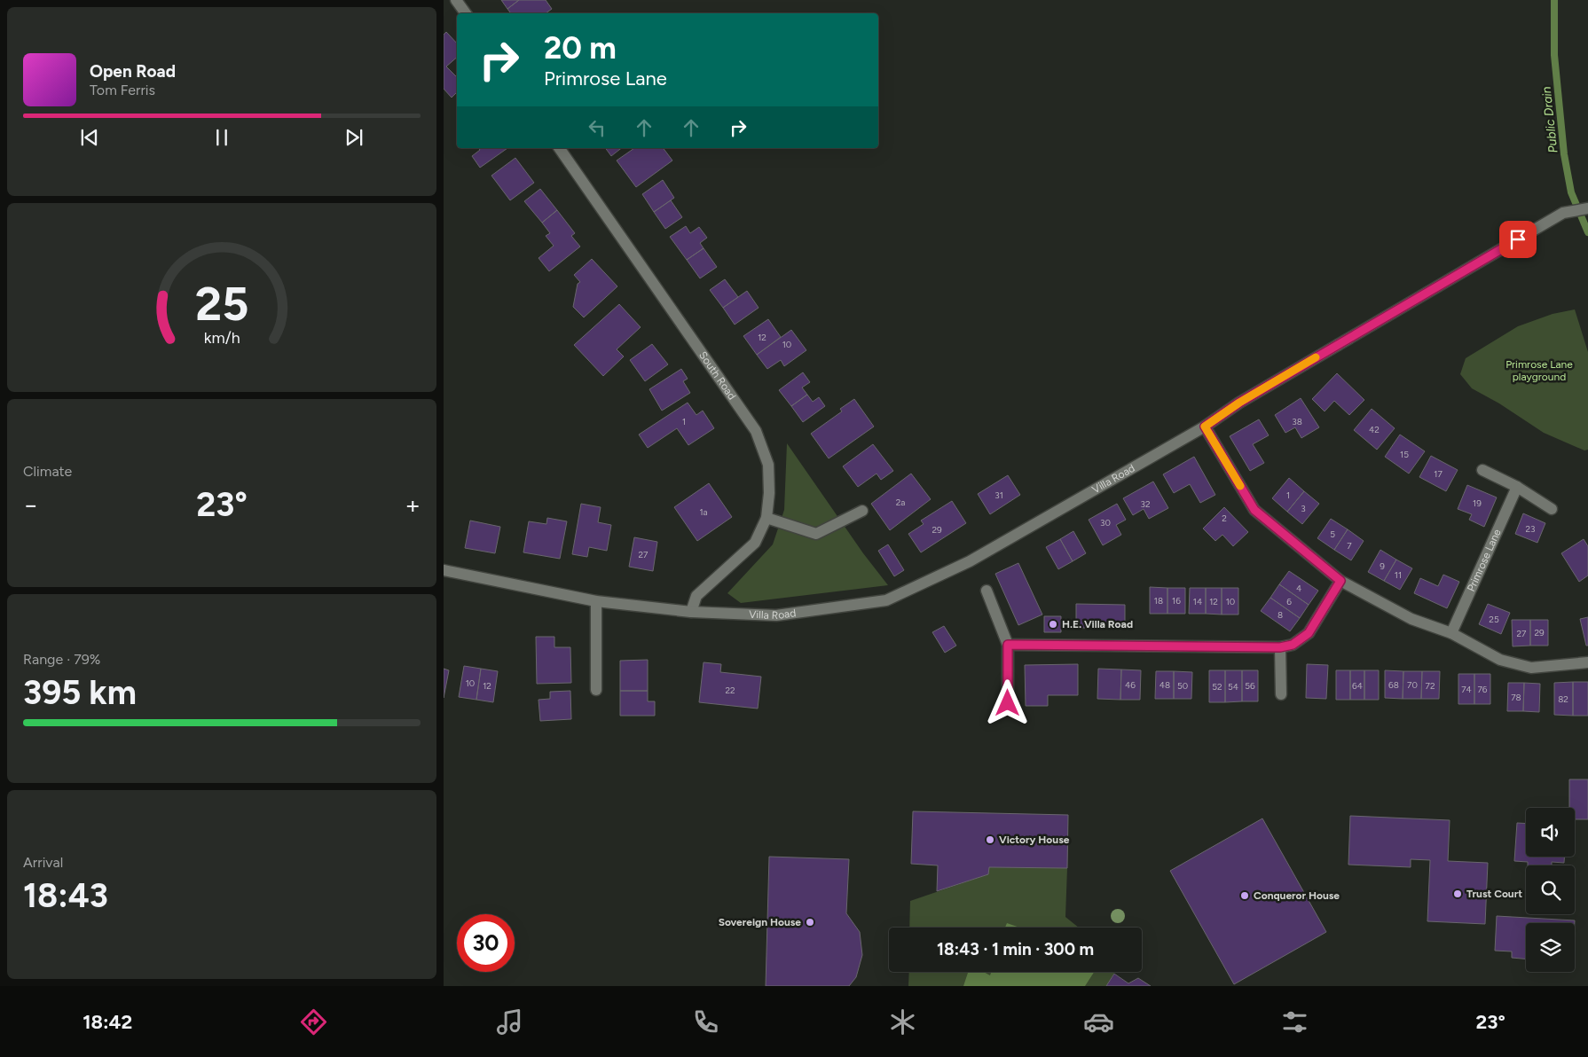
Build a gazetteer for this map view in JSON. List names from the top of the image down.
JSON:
{
  "streets": {
    "street": ["South Road", "Villa Road", "Primrose Lane"]
  },
  "crossings": [
    ["South Road", "Villa Road"]
  ],
  "water": ["Public Drain"],
  "parks": ["Primrose Lane playground"],
  "places": [
    "H.E. Villa Road",
    "Victory House",
    "Trust Court",
    "Conqueror House",
    "Sovereign House"
  ],
  "house_numbers": [
    "12",
    "10",
    "1",
    "38",
    "42",
    "15",
    "17",
    "31",
    "1",
    "2a",
    "19",
    "32",
    "3",
    "1a",
    "2",
    "30",
    "23",
    "29",
    "5",
    "7",
    "27",
    "9",
    "11",
    "4",
    "18",
    "16",
    "14",
    "12",
    "10",
    "6",
    "8",
    "25",
    "29",
    "27",
    "10",
    "46",
    "48",
    "68",
    "70",
    "12",
    "50",
    "56",
    "64",
    "72",
    "52",
    "54",
    "74",
    "76",
    "22",
    "78",
    "82"
  ],
  "page": {
    "turn": ["20 m", "Primrose Lane"],
    "song": ["Open Road", "Tom Ferris"],
    "tile": [
      "Climate",
      ["Range · 79%", "395 km"],
      ["Arrival", "18:43"]
    ],
    "heat": ["−", "23°", "+"],
    "limit": "30",
    "trip": "18:43 · 1 min · 300 m",
    "tabs": ["18:42", "23°"],
    "gauge": ["25", "km/h"]
  }
}
